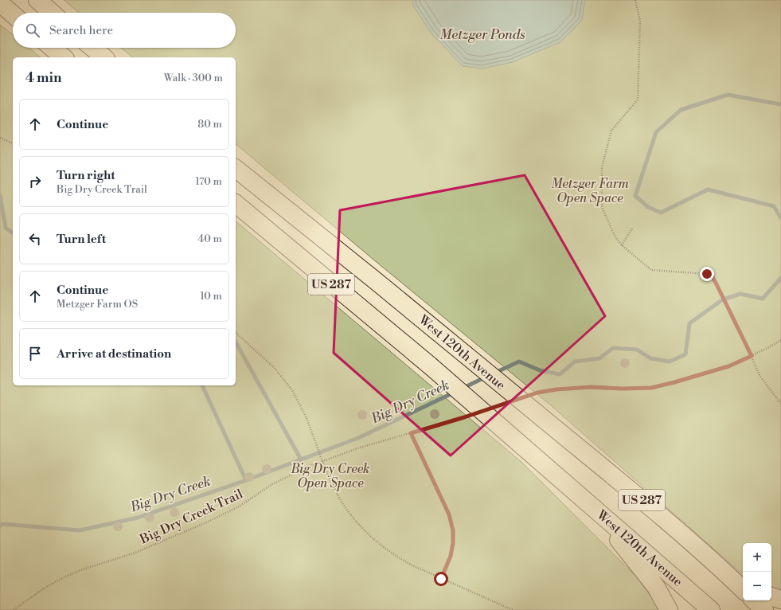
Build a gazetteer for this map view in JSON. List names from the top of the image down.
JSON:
{
  "streets": {
    "main road": ["US 287", "West 120th Avenue"],
    "path": ["Big Dry Creek Trail"]
  },
  "crossings": [
    ["US 287", "West 120th Avenue"]
  ],
  "water": ["Metzger Ponds", "Big Dry Creek"],
  "parks": ["Metzger Farm Open Space", "Big Dry Creek Open Space"],
  "page": {
    "search": "Search here",
    "heading": ["4 min", "Walk · 300 m"],
    "list": [
      ["Continue", "80 m"],
      ["Turn right", "Big Dry Creek Trail", "170 m"],
      ["Turn left", "40 m"],
      ["Continue", "Metzger Farm OS", "10 m"],
      "Arrive at destination"
    ],
    "map_buttons": ["+", "−"]
  }
}
